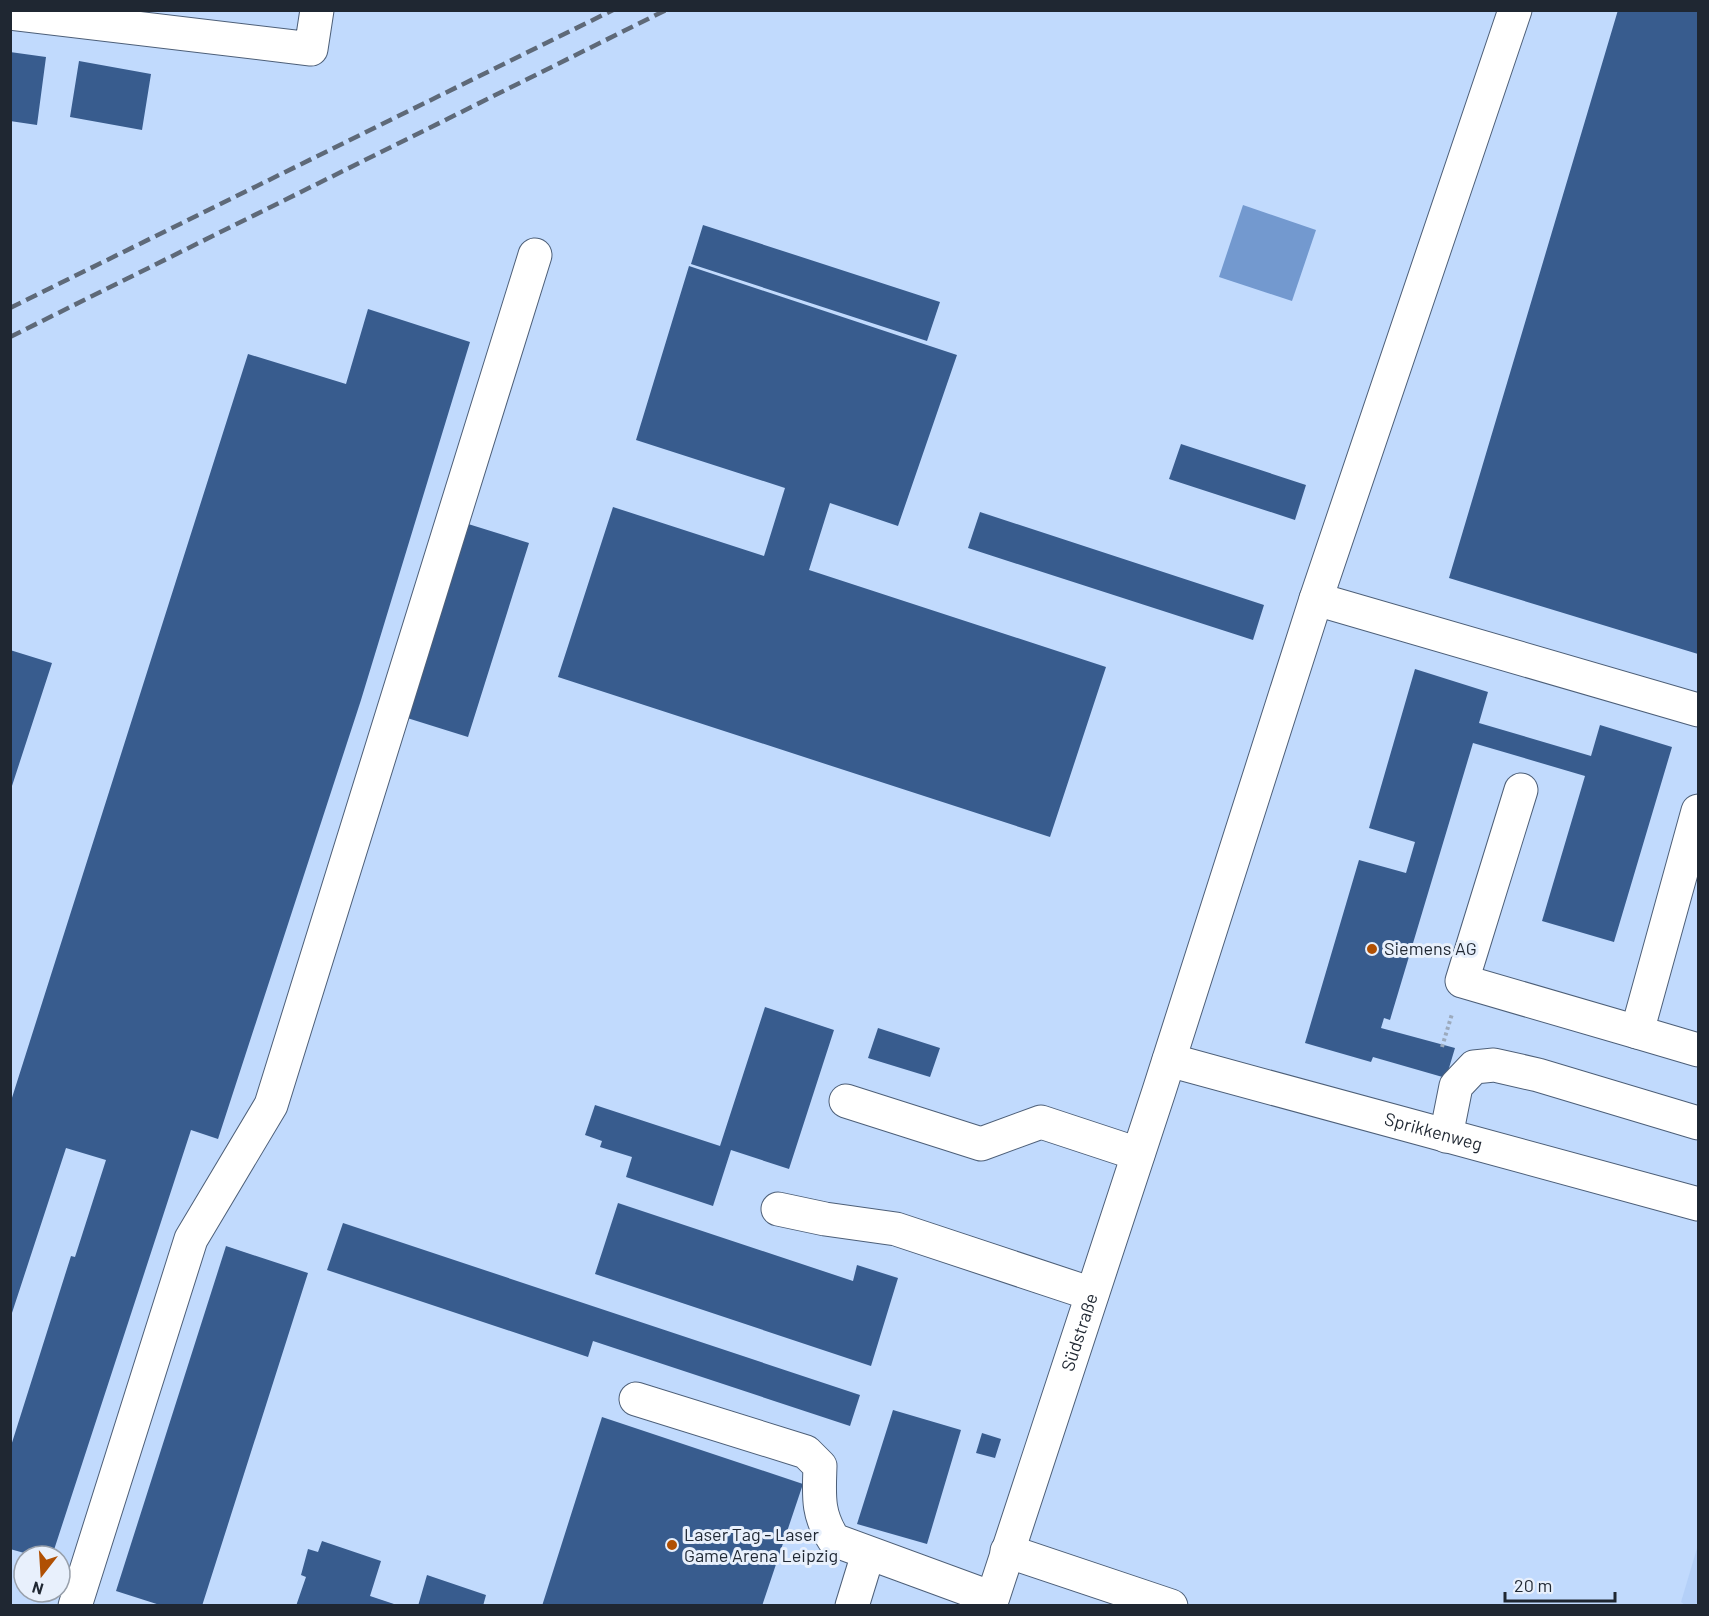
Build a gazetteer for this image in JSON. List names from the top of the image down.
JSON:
{
  "streets": {
    "street": ["Sprikkenweg", "Südstraße"]
  },
  "crossings": [
    ["Sprikkenweg", "Südstraße"]
  ],
  "places": ["Siemens AG", "Laser Tag - Laser Game Arena Leipzig"],
  "scale_bar": "20 m",
  "north": "bottom"
}
